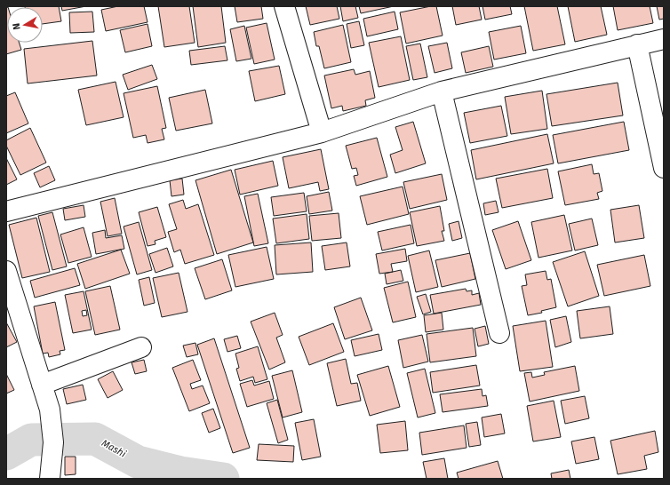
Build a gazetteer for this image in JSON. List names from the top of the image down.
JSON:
{
  "water": ["Mashi"],
  "north": "left"
}
